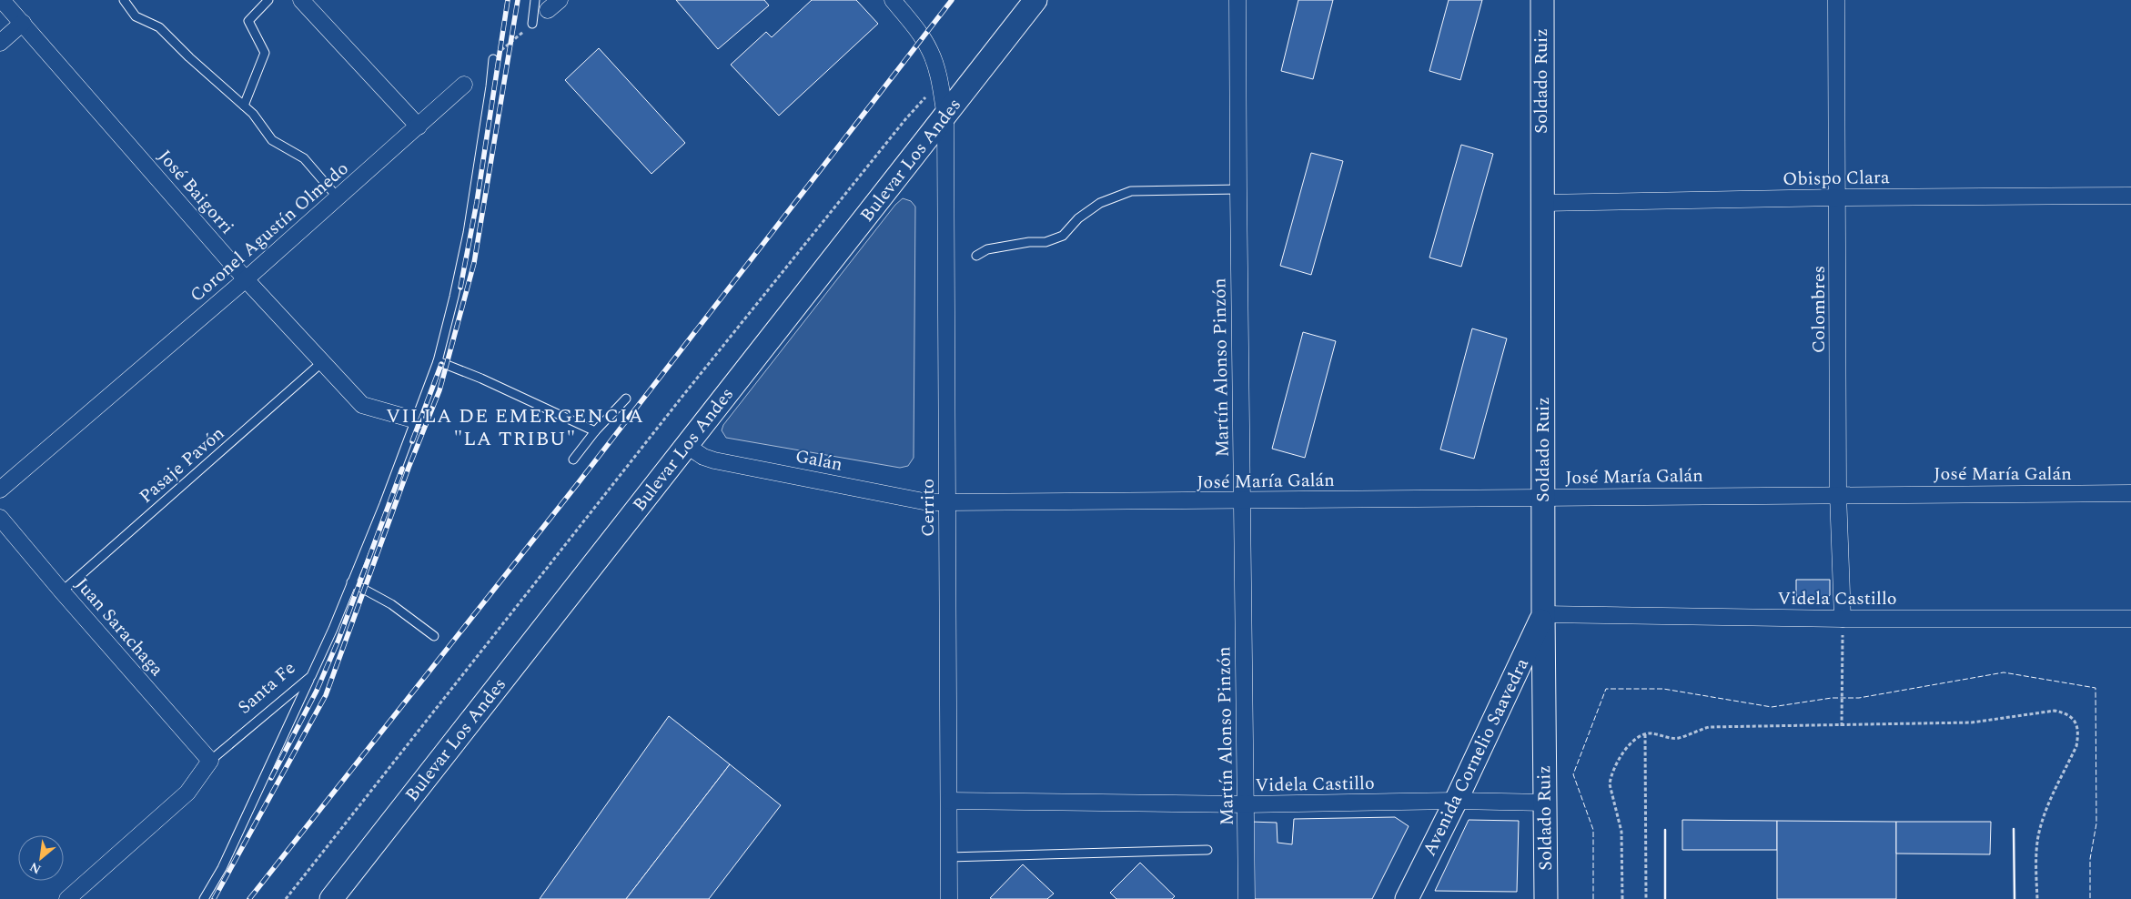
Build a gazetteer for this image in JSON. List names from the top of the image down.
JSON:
{
  "streets": {
    "main road": ["Soldado Ruiz", "Bulevar Los Andes", "Avenida Cornelio Saavedra"],
    "street": [
      "Obispo Clara",
      "José Baigorri",
      "Coronel Agustín Olmedo",
      "Colombres",
      "Martín Alonso Pinzón",
      "Galán",
      "José María Galán",
      "Cerrito",
      "Videla Castillo",
      "Juan Sarachaga",
      "Santa Fe"
    ],
    "lane": ["Pasaje Pavón"]
  },
  "crossings": [
    ["Soldado Ruiz", "Obispo Clara"],
    ["Soldado Ruiz", "José María Galán"],
    ["Soldado Ruiz", "Videla Castillo"],
    ["Soldado Ruiz", "Avenida Cornelio Saavedra"],
    ["Bulevar Los Andes", "Galán"],
    ["Bulevar Los Andes", "Cerrito"],
    ["Obispo Clara", "Colombres"],
    ["José Baigorri", "Coronel Agustín Olmedo"],
    ["José Baigorri", "Pasaje Pavón"],
    ["José Baigorri", "Santa Fe"],
    ["Colombres", "José María Galán"],
    ["Colombres", "Videla Castillo"],
    ["Martín Alonso Pinzón", "José María Galán"],
    ["Martín Alonso Pinzón", "Videla Castillo"],
    ["Galán", "José María Galán"],
    ["Galán", "Cerrito"],
    ["Pasaje Pavón", "Juan Sarachaga"],
    ["José María Galán", "Cerrito"],
    ["Cerrito", "Videla Castillo"],
    ["Videla Castillo", "Avenida Cornelio Saavedra"],
    ["Juan Sarachaga", "Santa Fe"]
  ],
  "districts": ["VILLA DE EMERGENCIA \"LA TRIBU\""],
  "north": "bottom left"
}
